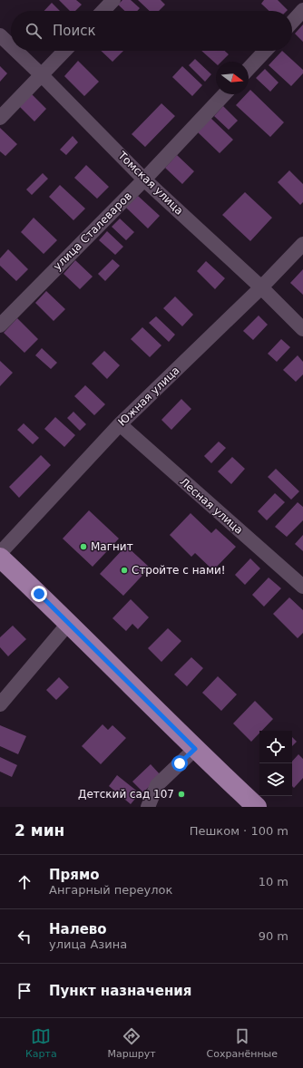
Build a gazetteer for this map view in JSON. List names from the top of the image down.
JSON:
{
  "streets": {
    "street": [
      "Томская улица",
      "улица Сталеваров",
      "Южная улица",
      "Лесная улица"
    ]
  },
  "crossings": [
    ["Томская улица", "улица Сталеваров"],
    ["Томская улица", "Южная улица"],
    ["Южная улица", "Лесная улица"]
  ],
  "places": ["Магнит", "Стройте с нами!", "Детский сад 107"],
  "north": "right",
  "page": {
    "search": "Поиск",
    "heading": ["2 мин", "Пешком · 100 m"],
    "list": [
      ["Прямо", "Ангарный переулок", "10 m"],
      ["Налево", "улица Азина", "90 m"],
      "Пункт назначения"
    ],
    "nav": ["Карта", "Маршрут", "Сохранённые"]
  }
}
